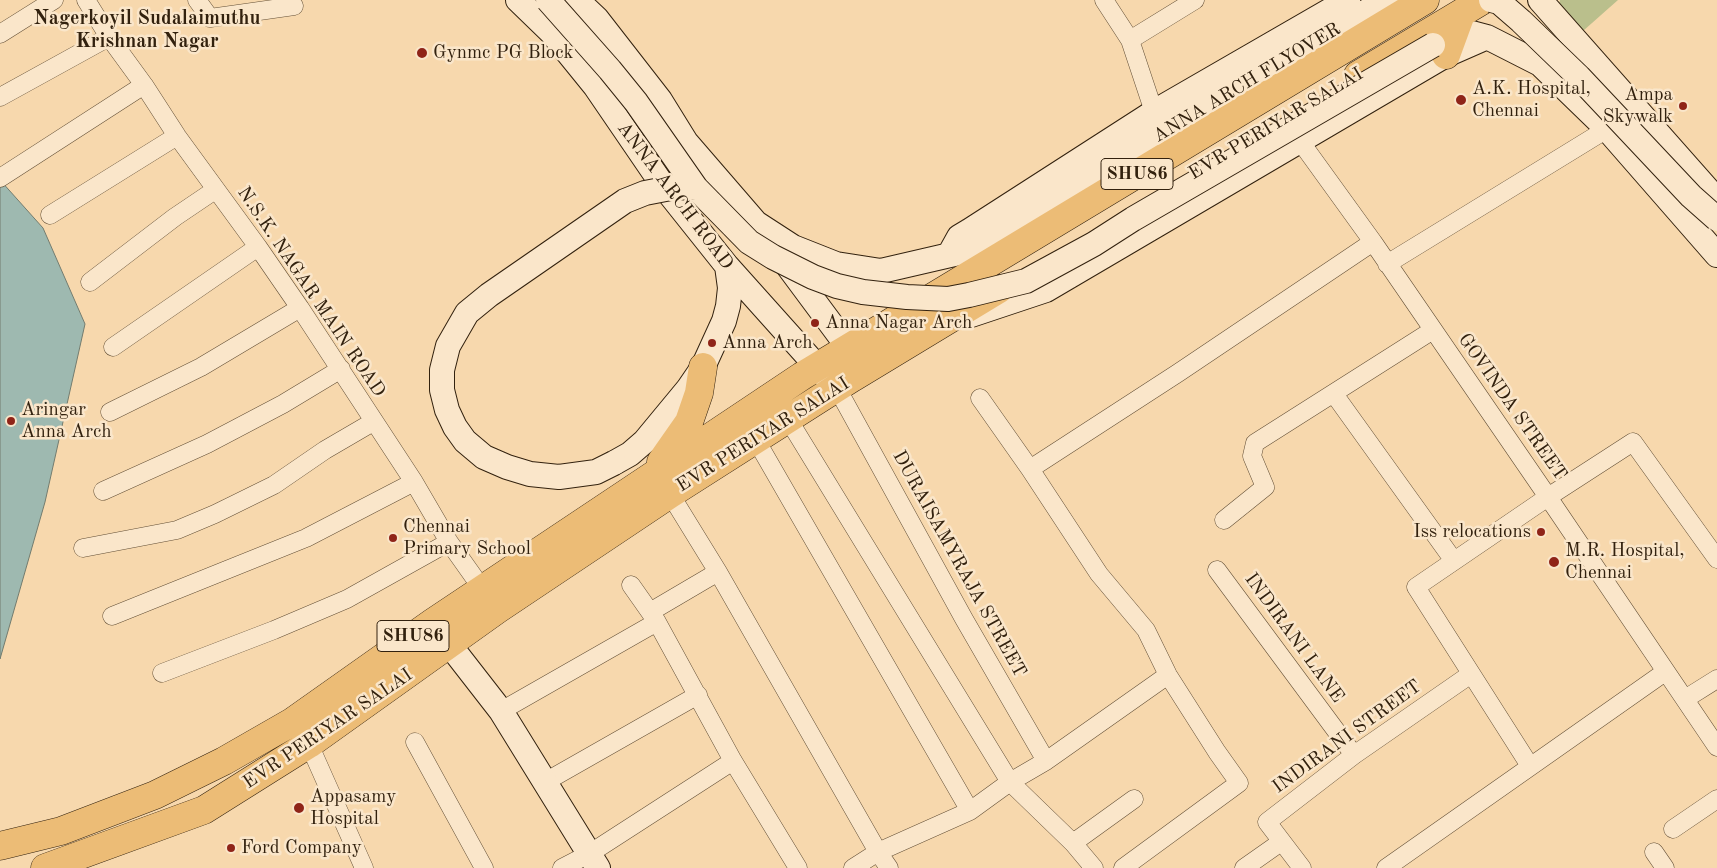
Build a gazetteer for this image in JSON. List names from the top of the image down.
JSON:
{
  "streets": {
    "main road": [
      "ANNA ARCH FLYOVER",
      "EVR PERIYAR SALAI",
      "SHU86",
      "ANNA ARCH ROAD"
    ],
    "street": [
      "N.S.K. NAGAR MAIN ROAD",
      "GOVINDA STREET",
      "DURAISAMYRAJA STREET",
      "INDIRANI LANE",
      "INDIRANI STREET"
    ]
  },
  "crossings": [
    ["EVR PERIYAR SALAI", "ANNA ARCH ROAD"],
    ["EVR PERIYAR SALAI", "N.S.K. NAGAR MAIN ROAD"],
    ["EVR PERIYAR SALAI", "DURAISAMYRAJA STREET"],
    ["ANNA ARCH ROAD", "DURAISAMYRAJA STREET"],
    ["INDIRANI LANE", "INDIRANI STREET"]
  ],
  "districts": ["Nagerkoyil Sudalaimuthu Krishnan Nagar"],
  "places": [
    "Gynmc PG Block",
    "A.K. Hospital, Chennai",
    "Ampa Skywalk",
    "Anna Nagar Arch",
    "Anna Arch",
    "Aringar Anna Arch",
    "Iss relocations",
    "Chennai Primary School",
    "M.R. Hospital, Chennai",
    "Appasamy Hospital",
    "Ford Company"
  ]
}
